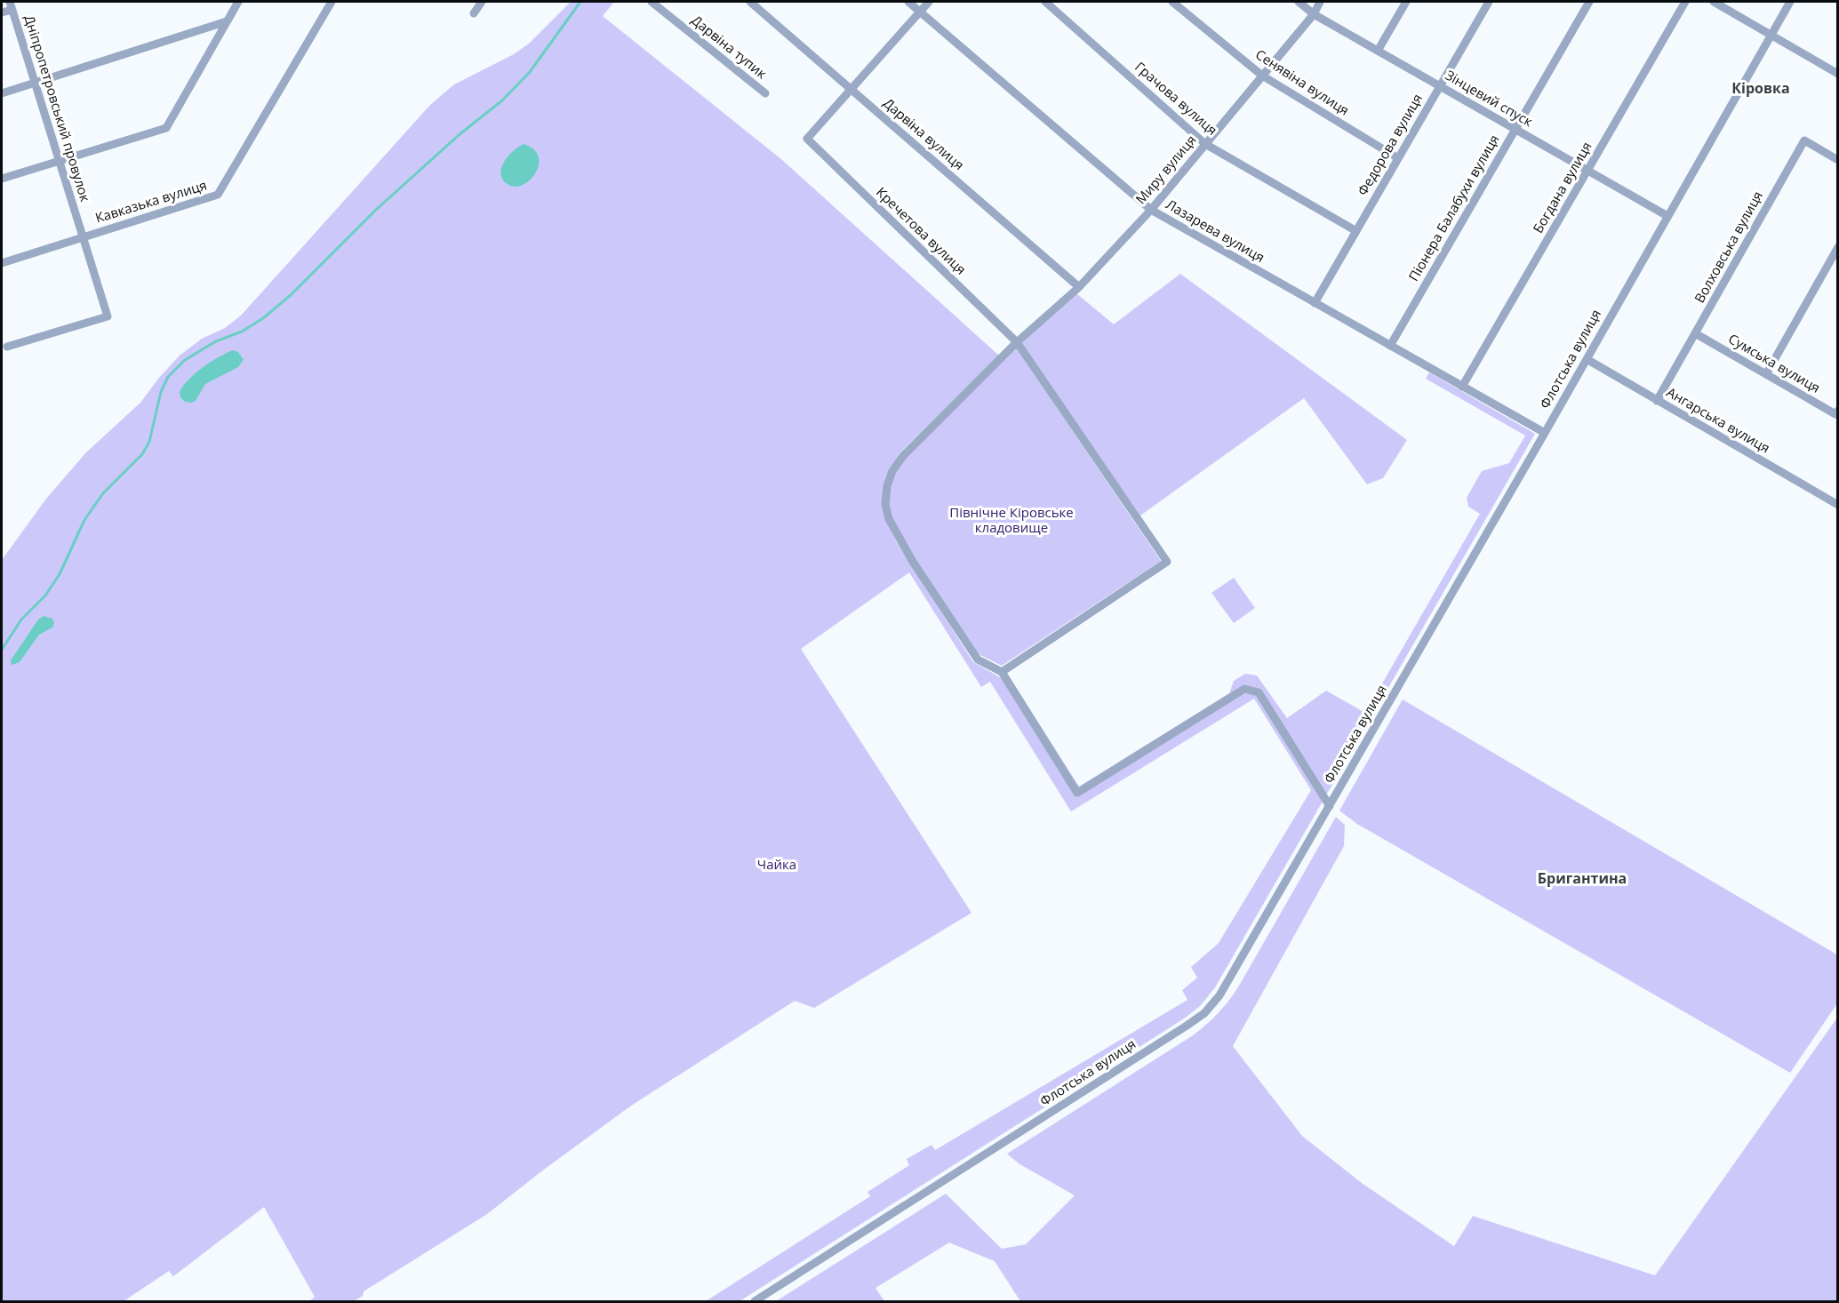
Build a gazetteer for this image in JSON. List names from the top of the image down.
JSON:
{
  "streets": {
    "street": [
      "Дарвіна тупик",
      "Сенявіна вулиця",
      "Грачова вулиця",
      "Зінцевий спуск",
      "Дніпропетровський провулок",
      "Дарвіна вулиця",
      "Федорова вулиця",
      "Миру вулиця",
      "Богдана вулиця",
      "Кавказька вулиця",
      "Піонера Балабухи вулиця",
      "Кречетова вулиця",
      "Лазарева вулиця",
      "Волховська вулиця",
      "Флотська вулиця",
      "Сумська вулиця",
      "Ангарська вулиця"
    ]
  },
  "crossings": [
    ["Сенявіна вулиця", "Федорова вулиця"],
    ["Сенявіна вулиця", "Миру вулиця"],
    ["Грачова вулиця", "Федорова вулиця"],
    ["Грачова вулиця", "Миру вулиця"],
    ["Зінцевий спуск", "Федорова вулиця"],
    ["Зінцевий спуск", "Миру вулиця"],
    ["Зінцевий спуск", "Богдана вулиця"],
    ["Зінцевий спуск", "Піонера Балабухи вулиця"],
    ["Зінцевий спуск", "Флотська вулиця"],
    ["Дніпропетровський провулок", "Кавказька вулиця"],
    ["Дарвіна вулиця", "Миру вулиця"],
    ["Дарвіна вулиця", "Кречетова вулиця"],
    ["Федорова вулиця", "Лазарева вулиця"],
    ["Миру вулиця", "Кречетова вулиця"],
    ["Миру вулиця", "Лазарева вулиця"],
    ["Богдана вулиця", "Лазарева вулиця"],
    ["Піонера Балабухи вулиця", "Лазарева вулиця"],
    ["Лазарева вулиця", "Флотська вулиця"],
    ["Волховська вулиця", "Сумська вулиця"],
    ["Волховська вулиця", "Ангарська вулиця"],
    ["Флотська вулиця", "Ангарська вулиця"]
  ],
  "districts": ["Кіровка", "Бригантина"],
  "parks": ["Північне Кіровське кладовище", "Чайка"]
}
